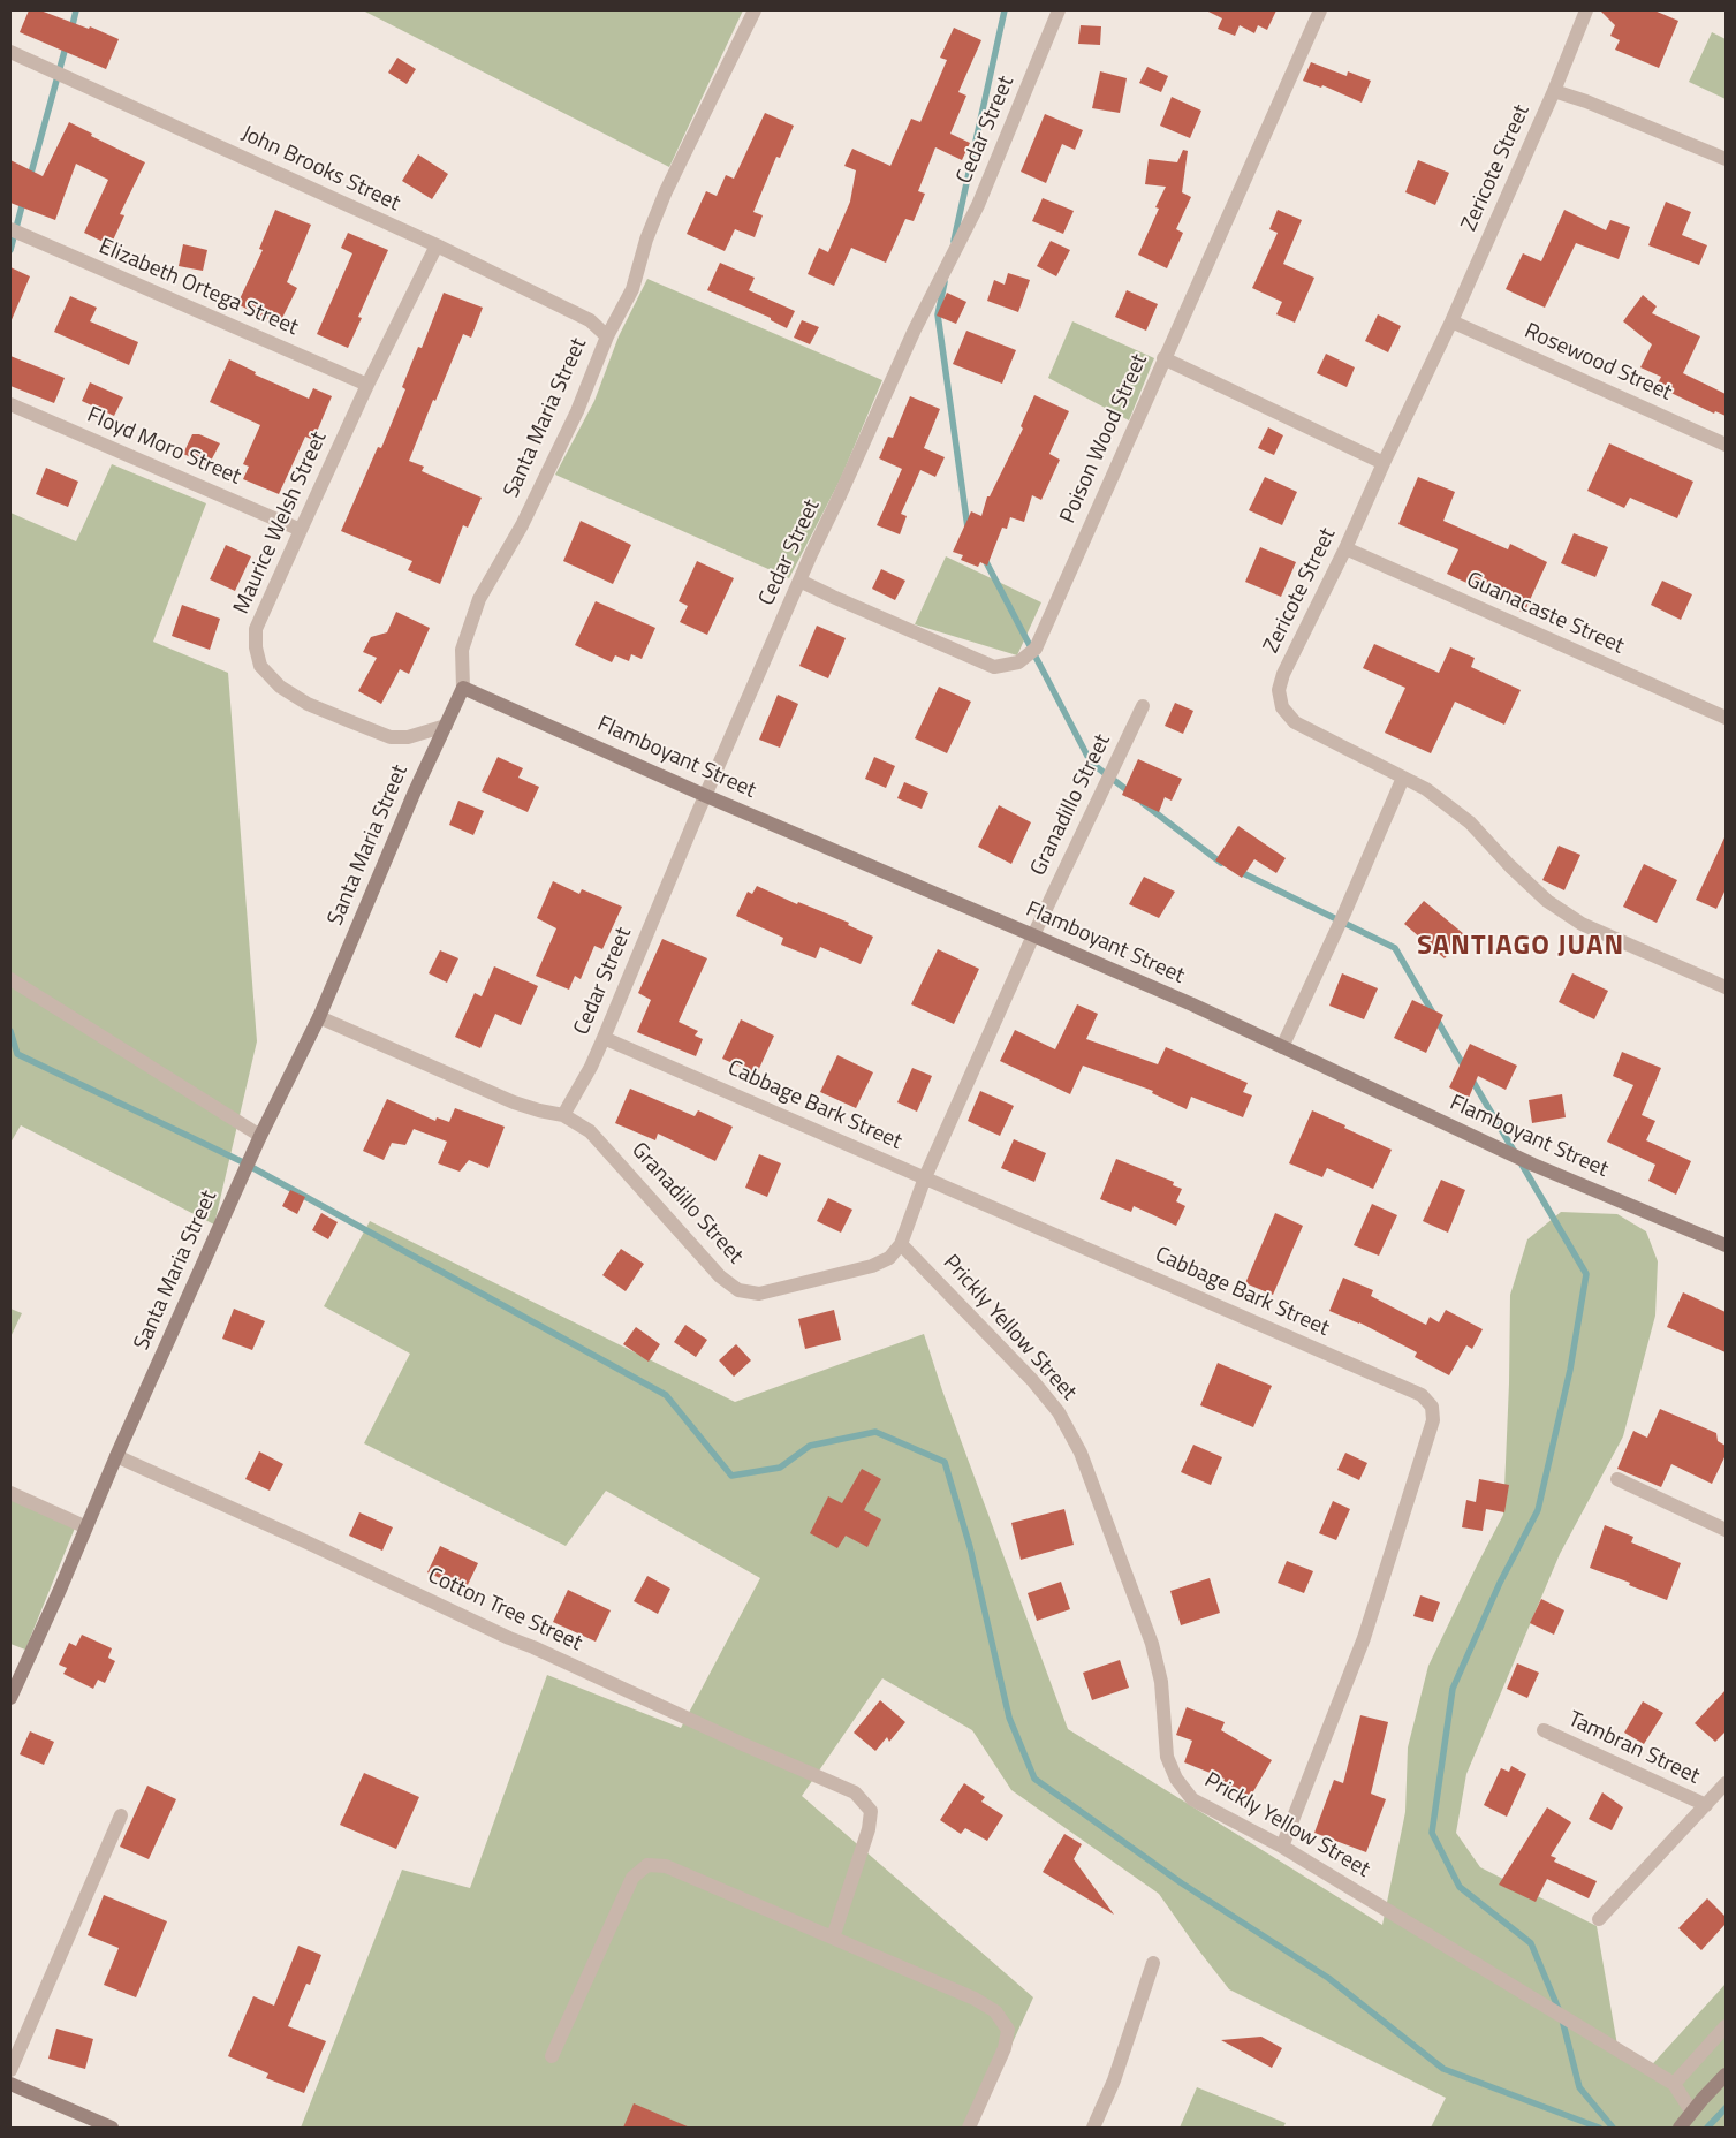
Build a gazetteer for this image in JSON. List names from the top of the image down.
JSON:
{
  "streets": {
    "street": [
      "Cedar Street",
      "Zericote Street",
      "John Brooks Street",
      "Elizabeth Ortega Street",
      "Rosewood Street",
      "Santa Maria Street",
      "Poison Wood Street",
      "Floyd Moro Street",
      "Maurice Welsh Street",
      "Guanacaste Street",
      "Flamboyant Street",
      "Granadillo Street",
      "Cabbage Bark Street",
      "Prickly Yellow Street",
      "Cotton Tree Street",
      "Tambran Street"
    ]
  },
  "crossings": [
    ["Cedar Street", "Poison Wood Street"],
    ["Cedar Street", "Flamboyant Street"],
    ["Cedar Street", "Granadillo Street"],
    ["Cedar Street", "Cabbage Bark Street"],
    ["Zericote Street", "Rosewood Street"],
    ["Zericote Street", "Guanacaste Street"],
    ["John Brooks Street", "Santa Maria Street"],
    ["John Brooks Street", "Maurice Welsh Street"],
    ["Elizabeth Ortega Street", "Maurice Welsh Street"],
    ["Santa Maria Street", "Maurice Welsh Street"],
    ["Santa Maria Street", "Flamboyant Street"],
    ["Santa Maria Street", "Granadillo Street"],
    ["Santa Maria Street", "Cotton Tree Street"],
    ["Floyd Moro Street", "Maurice Welsh Street"],
    ["Flamboyant Street", "Granadillo Street"],
    ["Granadillo Street", "Cabbage Bark Street"],
    ["Granadillo Street", "Prickly Yellow Street"],
    ["Cabbage Bark Street", "Prickly Yellow Street"]
  ],
  "districts": ["SANTIAGO JUAN"]
}
